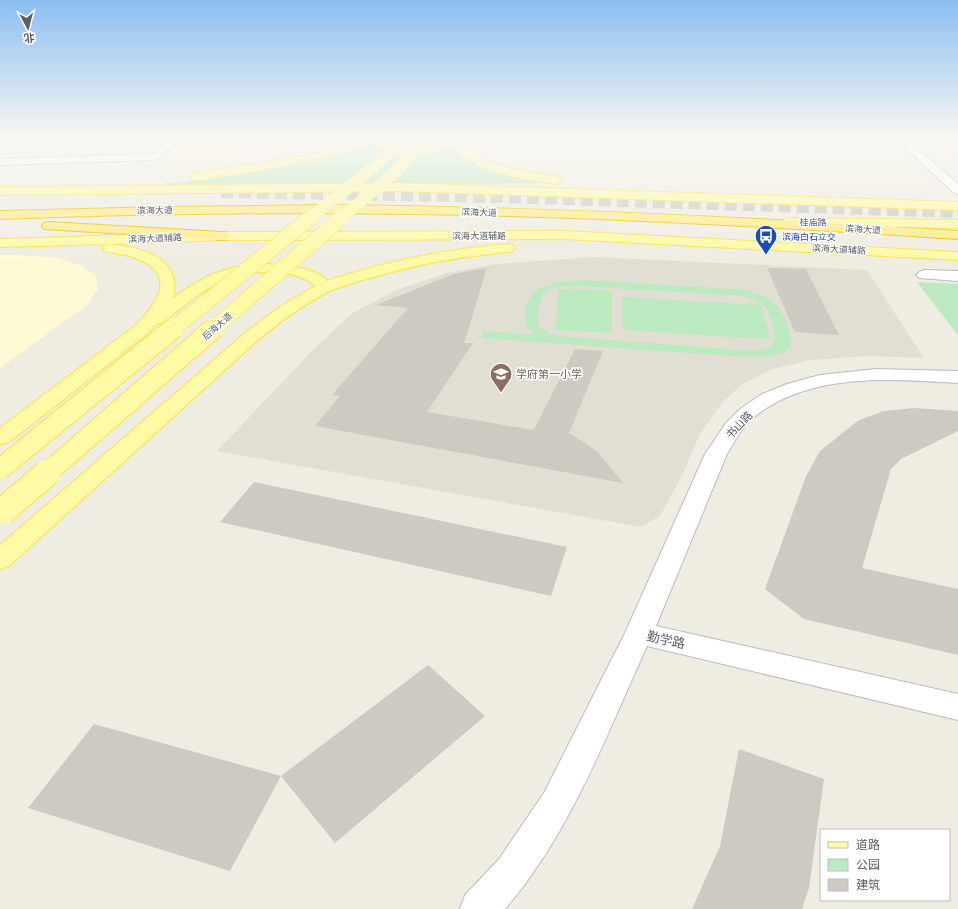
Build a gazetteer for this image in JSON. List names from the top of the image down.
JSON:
{
  "streets": {
    "highway": ["滨海大道"],
    "main road": ["桂庙路", "滨海大道辅路", "后海大道"],
    "street": ["书山路", "勤学路"]
  },
  "crossings": [
    ["滨海大道", "桂庙路"],
    ["书山路", "勤学路"]
  ],
  "places": {
    "bus stop": ["滨海白石立交"],
    "school or university": ["学府第一小学"]
  },
  "legend": ["道路", "公园", "建筑"],
  "north": "bottom"
}
